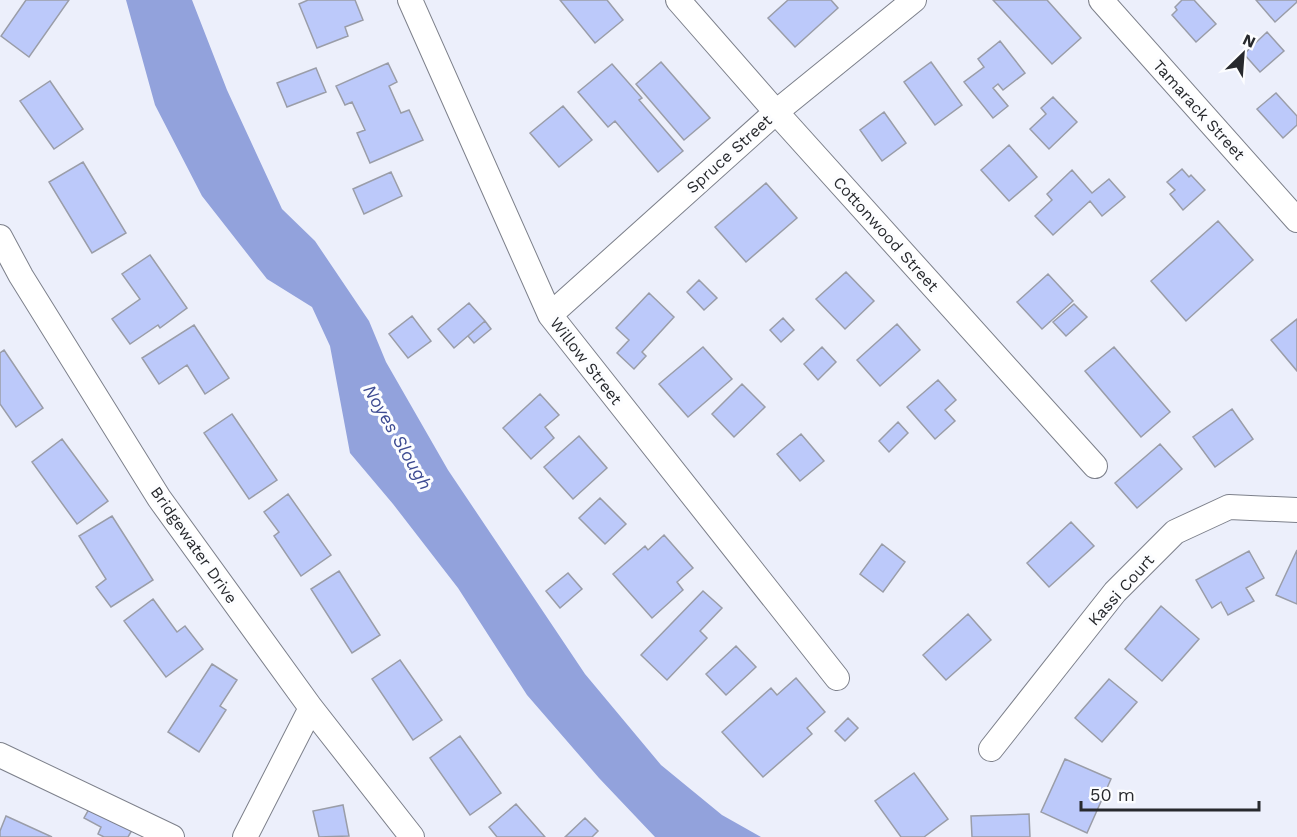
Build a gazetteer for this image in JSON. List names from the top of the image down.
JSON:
{
  "streets": {
    "street": [
      "Tamarack Street",
      "Spruce Street",
      "Cottonwood Street",
      "Willow Street",
      "Bridgewater Drive",
      "Kassi Court"
    ]
  },
  "crossings": [
    ["Spruce Street", "Cottonwood Street"],
    ["Spruce Street", "Willow Street"]
  ],
  "water": ["Noyes Slough"],
  "scale_bar": "50 m",
  "north": "top right"
}
